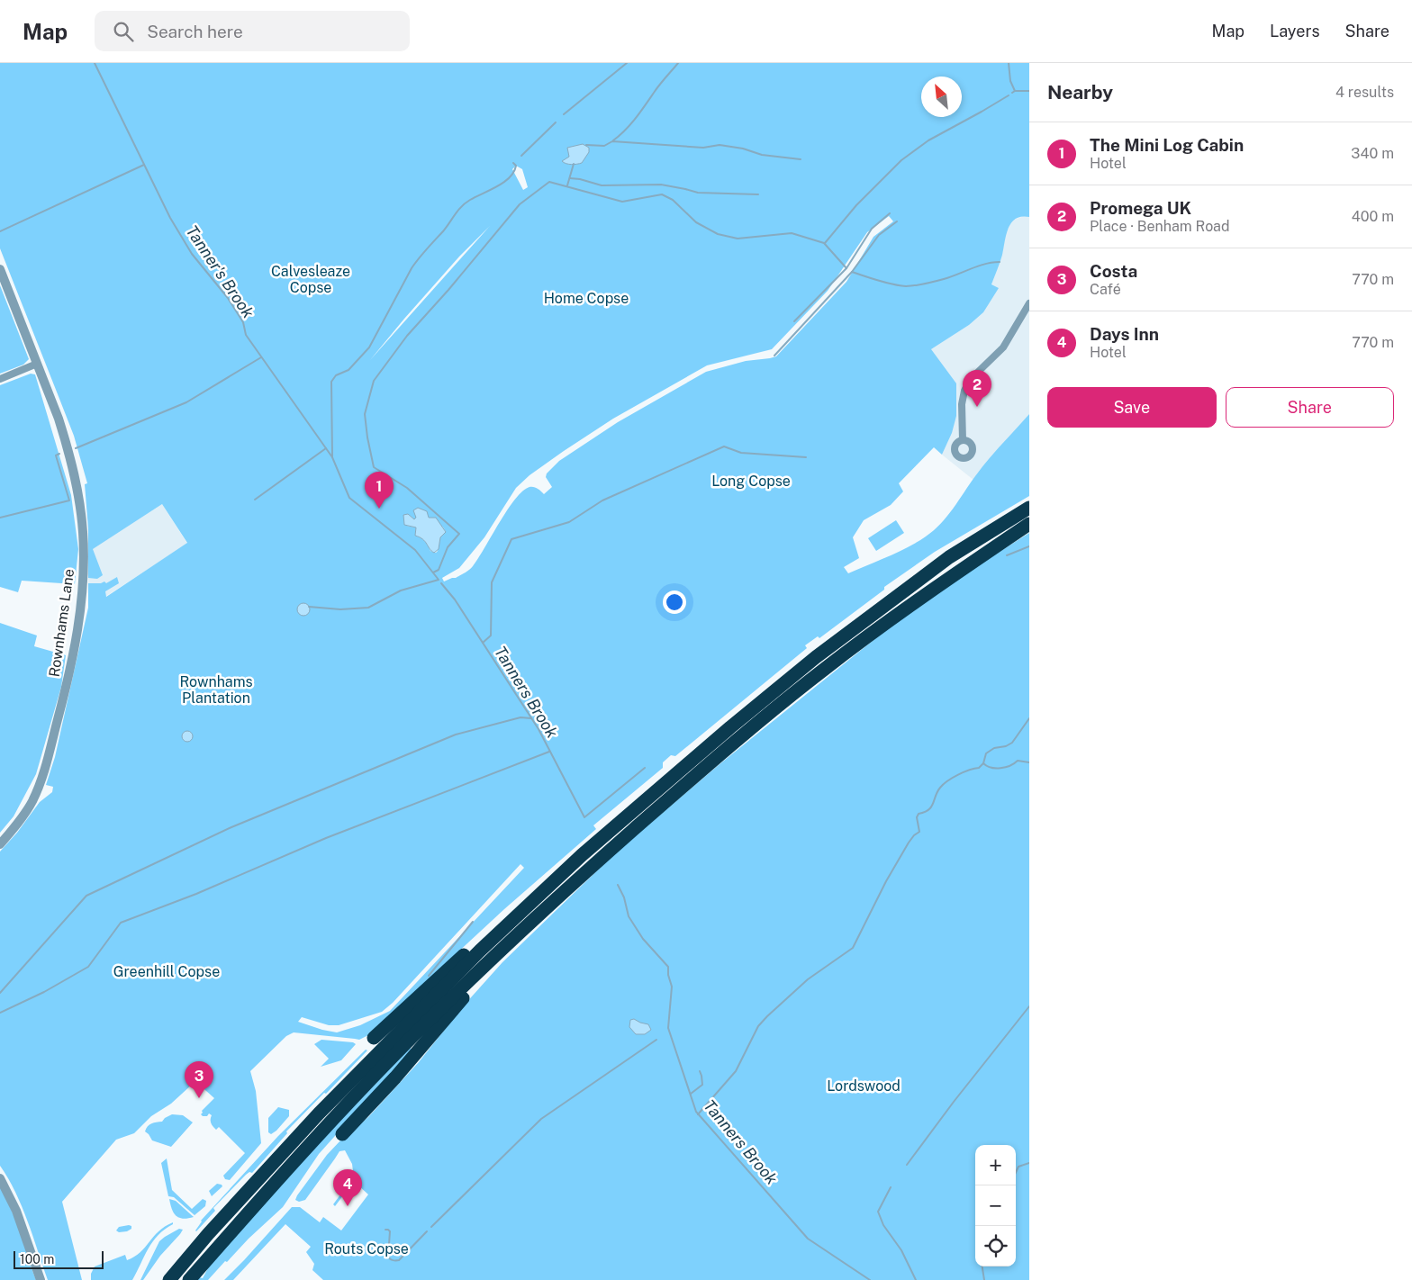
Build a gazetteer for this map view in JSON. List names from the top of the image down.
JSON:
{
  "streets": {
    "street": ["Rownhams Lane"]
  },
  "water": ["Tanner's Brook", "Tanners Brook"],
  "parks": [
    "Calvesleaze Copse",
    "Home Copse",
    "Long Copse",
    "Rownhams Plantation",
    "Greenhill Copse",
    "Lordswood",
    "Routs Copse"
  ],
  "scale_bar": "100 m",
  "north": "top left",
  "page": {
    "header": "Map",
    "search": "Search here",
    "nav": ["Map", "Layers", "Share"],
    "heading": ["Nearby", "4 results"],
    "list": [
      {
        "mark": "1",
        "name": "The Mini Log Cabin",
        "note": "Hotel",
        "value": "340 m"
      },
      {
        "mark": "2",
        "name": "Promega UK",
        "note": "Place · Benham Road",
        "value": "400 m"
      },
      {
        "mark": "3",
        "name": "Costa",
        "note": "Café",
        "value": "770 m"
      },
      {
        "mark": "4",
        "name": "Days Inn",
        "note": "Hotel",
        "value": "770 m"
      }
    ],
    "pins": [
      "2",
      "1",
      "3",
      "4"
    ],
    "buttons": ["Save", "Share"],
    "map_buttons": ["+", "−"],
    "scale": "100 m"
  }
}
